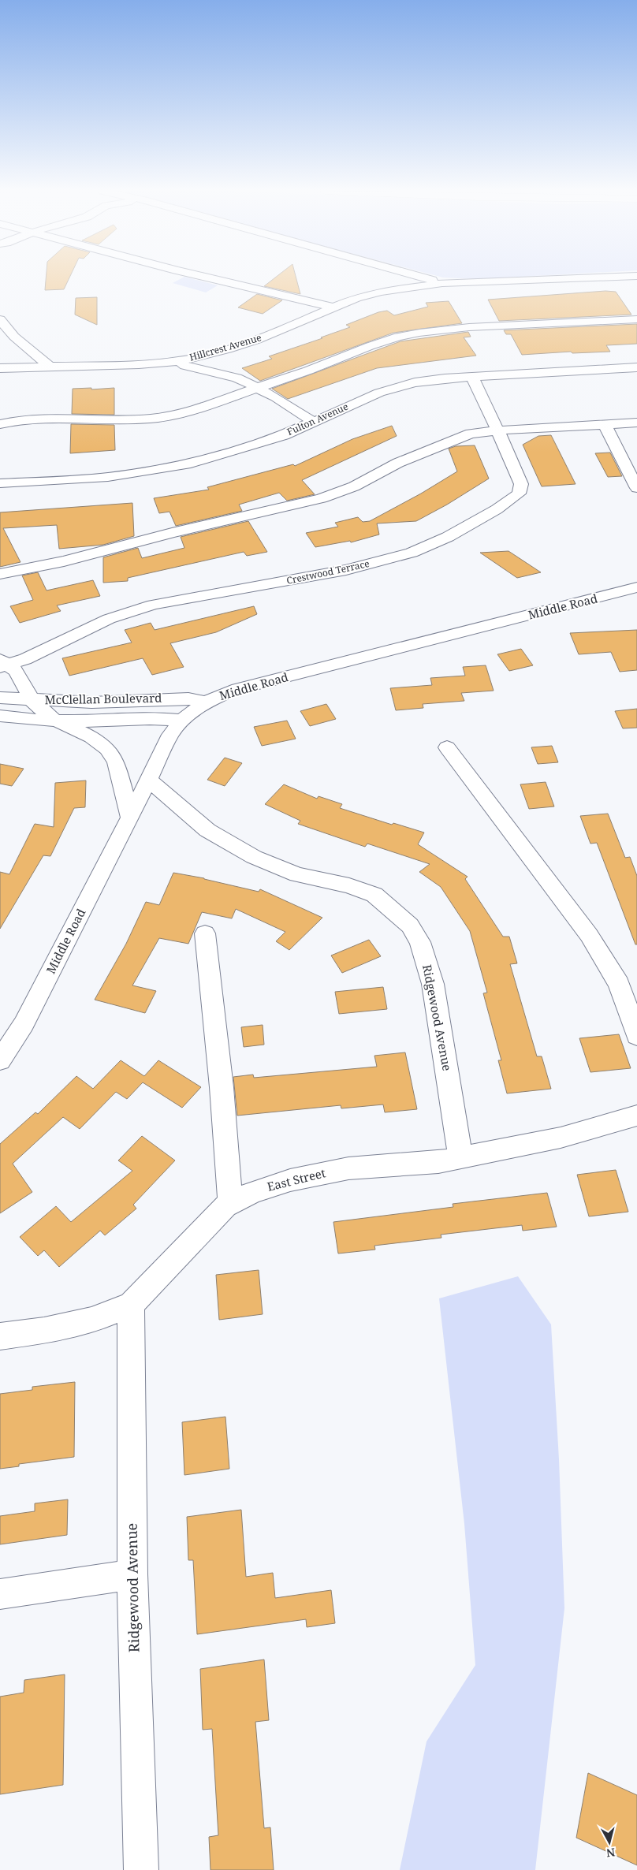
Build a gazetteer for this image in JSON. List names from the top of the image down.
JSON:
{
  "streets": {
    "street": [
      "Hillcrest Avenue",
      "Fulton Avenue",
      "Crestwood Terrace",
      "Middle Road",
      "McClellan Boulevard",
      "Ridgewood Avenue",
      "East Street"
    ]
  },
  "crossings": [
    ["Fulton Avenue", "Crestwood Terrace"],
    ["Middle Road", "McClellan Boulevard"],
    ["Middle Road", "Ridgewood Avenue"],
    ["Ridgewood Avenue", "East Street"]
  ],
  "north": "bottom"
}
